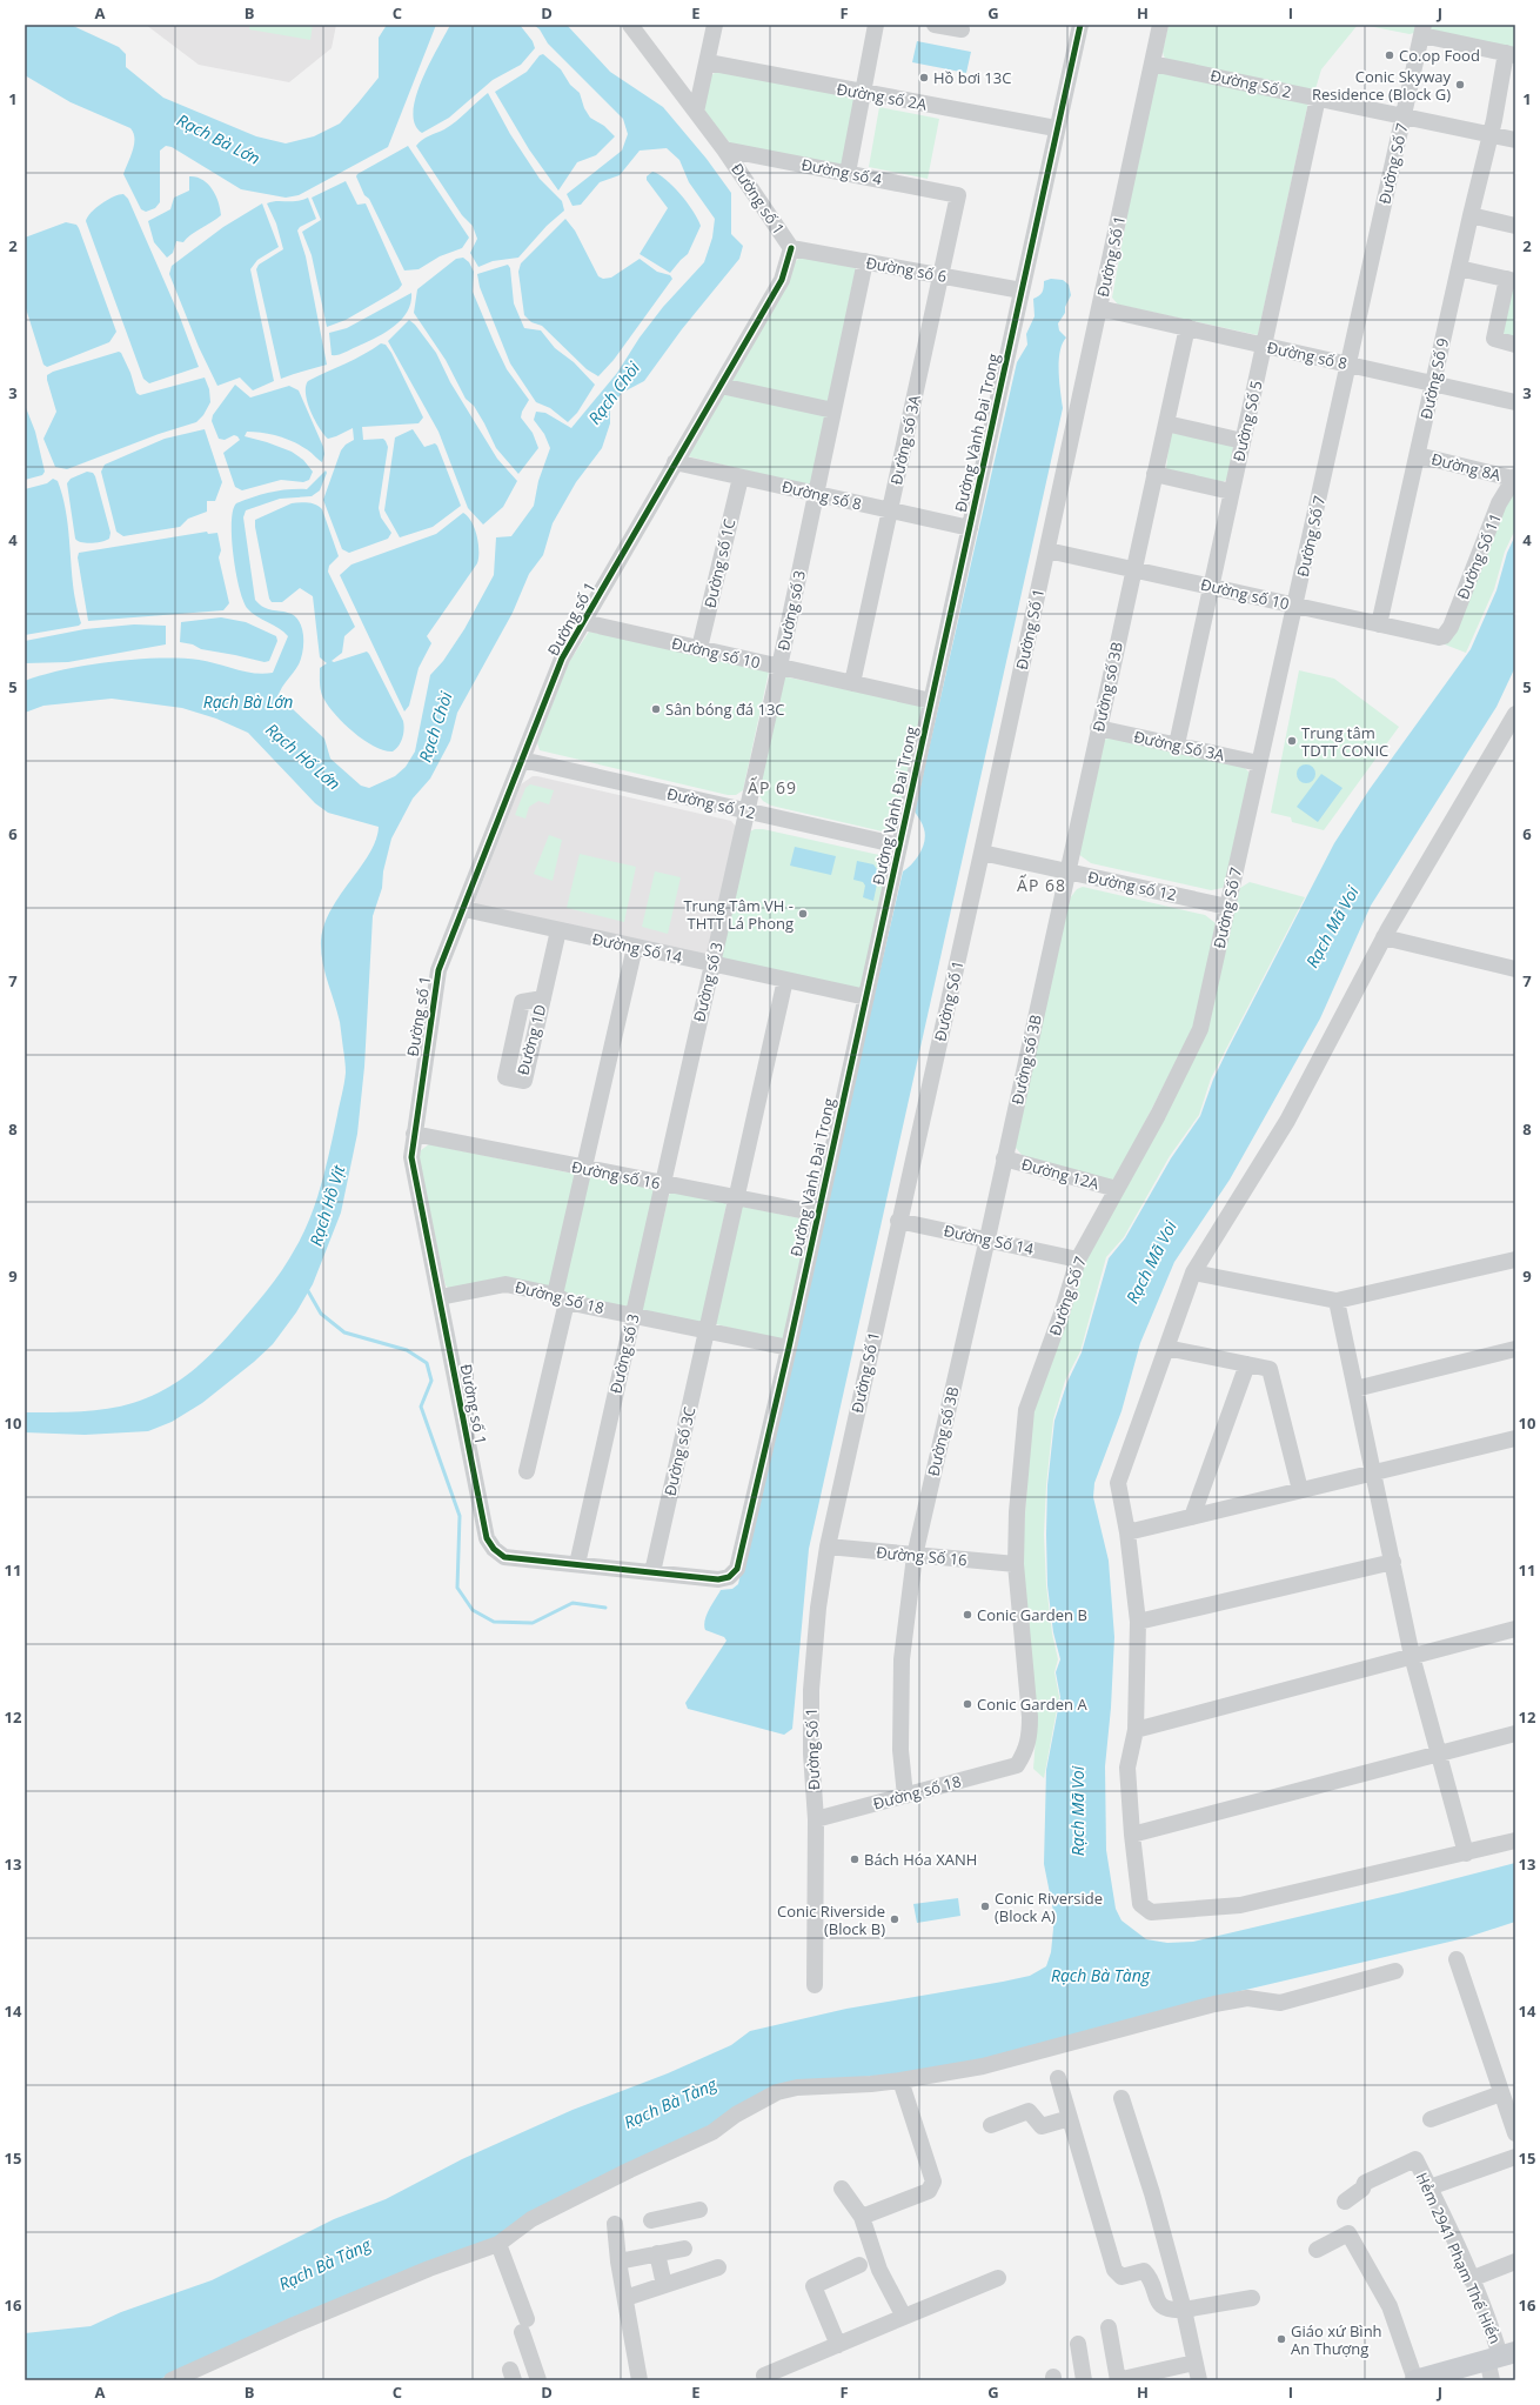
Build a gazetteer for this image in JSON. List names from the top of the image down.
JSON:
{
  "streets": {
    "street": [
      "Đường Số 2",
      "Đường số 2A",
      "Đường Số 7",
      "Đường số 4",
      "Đường số 1",
      "Đường Số 1",
      "Đường số 6",
      "Đường số 8",
      "Đường Số 9",
      "Đường Số 5",
      "Đường Vành Đai Trong",
      "Đường số 3A",
      "Đường 8A",
      "Đường Số 11",
      "Đường số 1C",
      "Đường số 10",
      "Đường số 3",
      "Đường số 3B",
      "Đường Số 3A",
      "Đường số 12",
      "Đường Số 14",
      "Đường 1D",
      "Đường 12A",
      "Đường số 16",
      "Đường Số 18",
      "Đường số 3C",
      "Đường Số 16",
      "Đường số 18",
      "Hẻm 2941 Phạm Thế Hiển"
    ]
  },
  "crossings": [
    ["Đường Số 2", "Đường Số 7"],
    ["Đường Số 2", "Đường Số 1"],
    ["Đường Số 2", "Đường Số 9"],
    ["Đường Số 2", "Đường Số 5"],
    ["Đường số 2A", "Đường Vành Đai Trong"],
    ["Đường Số 7", "Đường số 8"],
    ["Đường Số 7", "Đường số 10"],
    ["Đường Số 7", "Đường Số 3A"],
    ["Đường Số 7", "Đường số 12"],
    ["Đường Số 7", "Đường Số 14"],
    ["Đường Số 7", "Đường 12A"],
    ["Đường Số 7", "Đường Số 16"],
    ["Đường Số 7", "Đường số 18"],
    ["Đường số 4", "Đường số 1"],
    ["Đường số 4", "Đường số 3A"],
    ["Đường số 1", "Đường số 6"],
    ["Đường số 1", "Đường số 8"],
    ["Đường số 1", "Đường Vành Đai Trong"],
    ["Đường số 1", "Đường số 10"],
    ["Đường số 1", "Đường số 3"],
    ["Đường số 1", "Đường số 12"],
    ["Đường số 1", "Đường Số 14"],
    ["Đường số 1", "Đường số 16"],
    ["Đường số 1", "Đường Số 18"],
    ["Đường số 1", "Đường số 3C"],
    ["Đường Số 1", "Đường số 8"],
    ["Đường Số 1", "Đường số 10"],
    ["Đường Số 1", "Đường số 12"],
    ["Đường Số 1", "Đường Số 14"],
    ["Đường Số 1", "Đường Số 16"],
    ["Đường Số 1", "Đường số 18"],
    ["Đường số 6", "Đường Vành Đai Trong"],
    ["Đường số 6", "Đường số 3A"],
    ["Đường số 6", "Đường số 3"],
    ["Đường số 8", "Đường Số 9"],
    ["Đường số 8", "Đường Số 5"],
    ["Đường số 8", "Đường Vành Đai Trong"],
    ["Đường số 8", "Đường số 3A"],
    ["Đường số 8", "Đường số 1C"],
    ["Đường số 8", "Đường số 3"],
    ["Đường số 8", "Đường số 3B"],
    ["Đường Số 9", "Đường 8A"],
    ["Đường Số 9", "Đường số 10"],
    ["Đường Số 5", "Đường số 10"],
    ["Đường Số 5", "Đường Số 3A"],
    ["Đường Vành Đai Trong", "Đường số 10"],
    ["Đường Vành Đai Trong", "Đường số 12"],
    ["Đường Vành Đai Trong", "Đường Số 14"],
    ["Đường Vành Đai Trong", "Đường số 16"],
    ["Đường Vành Đai Trong", "Đường Số 18"],
    ["Đường số 3A", "Đường số 10"],
    ["Đường 8A", "Đường Số 11"],
    ["Đường Số 11", "Đường số 10"],
    ["Đường số 1C", "Đường số 10"],
    ["Đường số 10", "Đường số 3"],
    ["Đường số 10", "Đường số 3B"],
    ["Đường số 3", "Đường số 12"],
    ["Đường số 3", "Đường Số 14"],
    ["Đường số 3", "Đường số 16"],
    ["Đường số 3", "Đường Số 18"],
    ["Đường số 3B", "Đường Số 3A"],
    ["Đường số 3B", "Đường số 12"],
    ["Đường số 3B", "Đường Số 14"],
    ["Đường số 3B", "Đường 12A"],
    ["Đường số 3B", "Đường Số 16"],
    ["Đường số 3B", "Đường số 18"],
    ["Đường Số 14", "Đường 1D"],
    ["Đường Số 18", "Đường số 3C"]
  ],
  "districts": ["ẤP 69", "ẤP 68"],
  "water": [
    "Rạch Bà Lớn",
    "Rạch Chòi",
    "Rạch Hố Lớn",
    "Rạch Mã Voi",
    "Rạch Hồ Vịt",
    "Rạch Bà Tàng"
  ],
  "places": [
    "Co.op Food",
    "Hồ bơi 13C",
    "Conic Skyway Residence (Block G)",
    "Sân bóng đá 13C",
    "Trung tâm TDTT CONIC",
    "Trung Tâm VH - THTT Lá Phong",
    "Conic Garden B",
    "Conic Garden A",
    "Bách Hóa XANH",
    "Conic Riverside (Block A)",
    "Conic Riverside (Block B)",
    "Giáo xứ Bình An Thượng"
  ],
  "grid": {
    "columns": [
      "A",
      "B",
      "C",
      "D",
      "E",
      "F",
      "G",
      "H",
      "I",
      "J"
    ],
    "rows": [
      "1",
      "2",
      "3",
      "4",
      "5",
      "6",
      "7",
      "8",
      "9",
      "10",
      "11",
      "12",
      "13",
      "14",
      "15",
      "16"
    ]
  }
}
